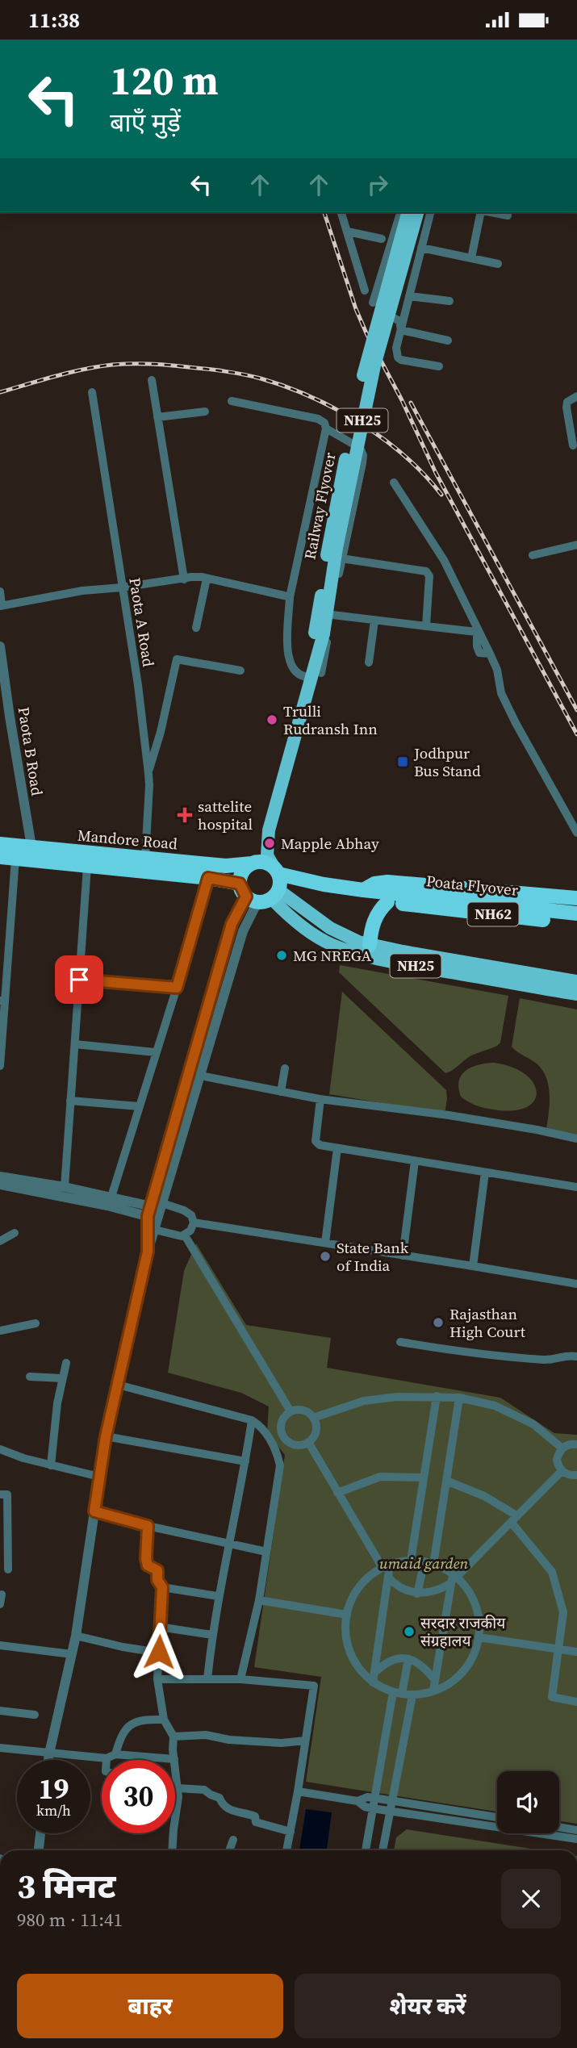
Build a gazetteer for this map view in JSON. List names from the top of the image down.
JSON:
{
  "streets": {
    "highway": ["Mandore Road", "Poata Flyover", "NH62"],
    "main road": ["NH25", "Railway Flyover"],
    "street": ["Paota A Road", "Paota B Road"]
  },
  "crossings": [
    ["NH25", "Railway Flyover"],
    ["NH25", "Mandore Road"],
    ["NH25", "NH62"],
    ["Paota A Road", "Mandore Road"],
    ["Paota B Road", "Mandore Road"],
    ["Mandore Road", "NH62"],
    ["Poata Flyover", "NH62"]
  ],
  "parks": ["umaid garden"],
  "places": {
    "other": [
      "Trulli Rudransh Inn",
      "Mapple Abhay",
      "MG NREGA",
      "State Bank of India",
      "Rajasthan High Court",
      "सरदार राजकीय संग्रहालय"
    ],
    "transit": ["Jodhpur Bus Stand"],
    "health": ["sattelite hospital"]
  },
  "page": {
    "status": "11:38",
    "turn": ["120 m", "बाएँ मुड़ें"],
    "speed": "19 km/h",
    "limit": "30",
    "heading": ["3 मिनट", "980 m · 11:41"],
    "buttons": ["बाहर", "शेयर करें"]
  }
}
